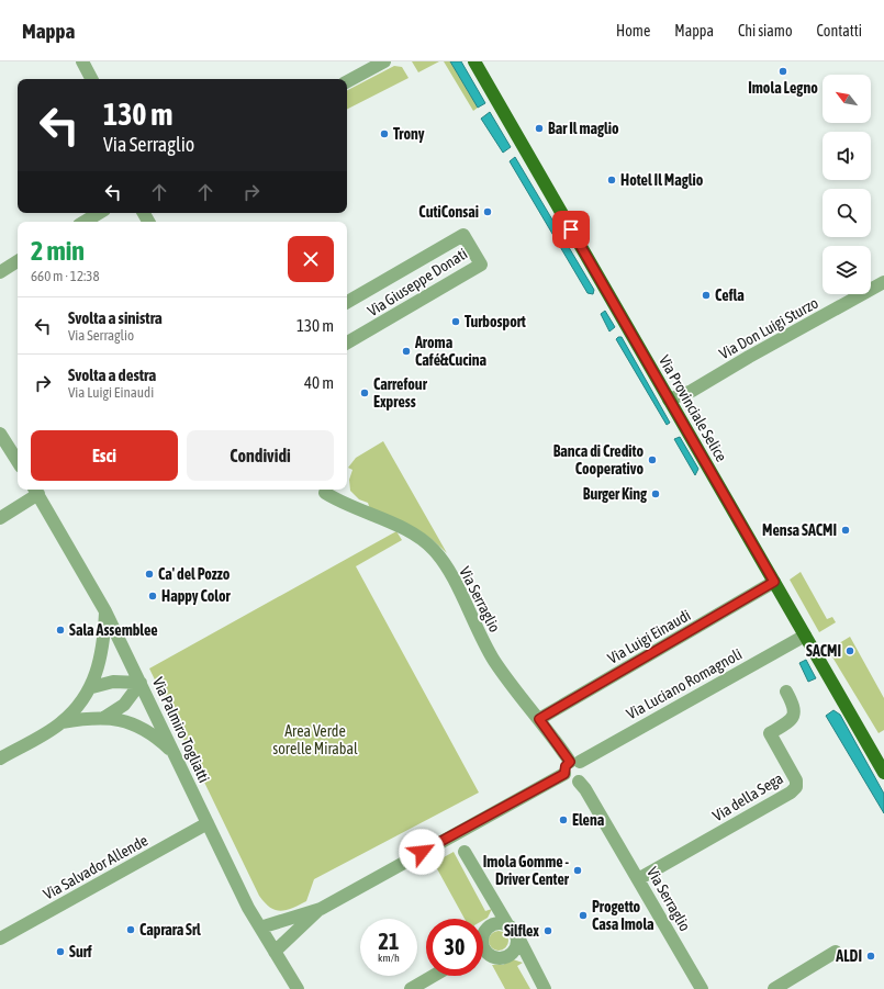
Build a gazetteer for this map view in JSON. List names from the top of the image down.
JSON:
{
  "streets": {
    "main road": ["Via Provinciale Selice"],
    "street": [
      "Via Giuseppe Donati",
      "Via Don Luigi Sturzo",
      "Via Serraglio",
      "Via Luigi Einaudi",
      "Via Luciano Romagnoli",
      "Via Palmiro Togliatti",
      "Via della Sega",
      "Via Salvador Allende"
    ]
  },
  "crossings": [
    ["Via Don Luigi Sturzo", "Via Provinciale Selice"],
    ["Via Provinciale Selice", "Via Luigi Einaudi"],
    ["Via Provinciale Selice", "Via Luciano Romagnoli"],
    ["Via Serraglio", "Via Luigi Einaudi"],
    ["Via Serraglio", "Via Luciano Romagnoli"],
    ["Via Serraglio", "Via della Sega"],
    ["Via Luciano Romagnoli", "Via Palmiro Togliatti"],
    ["Via Palmiro Togliatti", "Via Salvador Allende"]
  ],
  "parks": ["Area Verde sorelle Mirabal"],
  "places": [
    "Imola Legno",
    "Bar Il maglio",
    "Trony",
    "Hotel Il Maglio",
    "CutiConsai",
    "Cefla",
    "Turbosport",
    "Aroma Café&Cucina",
    "Carrefour Express",
    "Banca di Credito Cooperativo",
    "Burger King",
    "Mensa SACMI",
    "Ca' del Pozzo",
    "Happy Color",
    "Sala Assemblee",
    "SACMI",
    "Elena",
    "Imola Gomme - Driver Center",
    "Progetto Casa Imola",
    "Caprara Srl",
    "Silflex",
    "Surf",
    "ALDI"
  ],
  "north": "top left",
  "page": {
    "header": "Mappa",
    "nav": [
      "Home",
      "Mappa",
      "Chi siamo",
      "Contatti"
    ],
    "turn": ["130 m", "Via Serraglio"],
    "heading": ["2 min", "660 m · 12:38"],
    "list": [
      {
        "name": "Svolta a sinistra",
        "note": "Via Serraglio",
        "value": "130 m"
      },
      {
        "name": "Svolta a destra",
        "note": "Via Luigi Einaudi",
        "value": "40 m"
      }
    ],
    "buttons": ["Esci", "Condividi"],
    "speed": "21 km/h",
    "limit": "30"
  }
}
